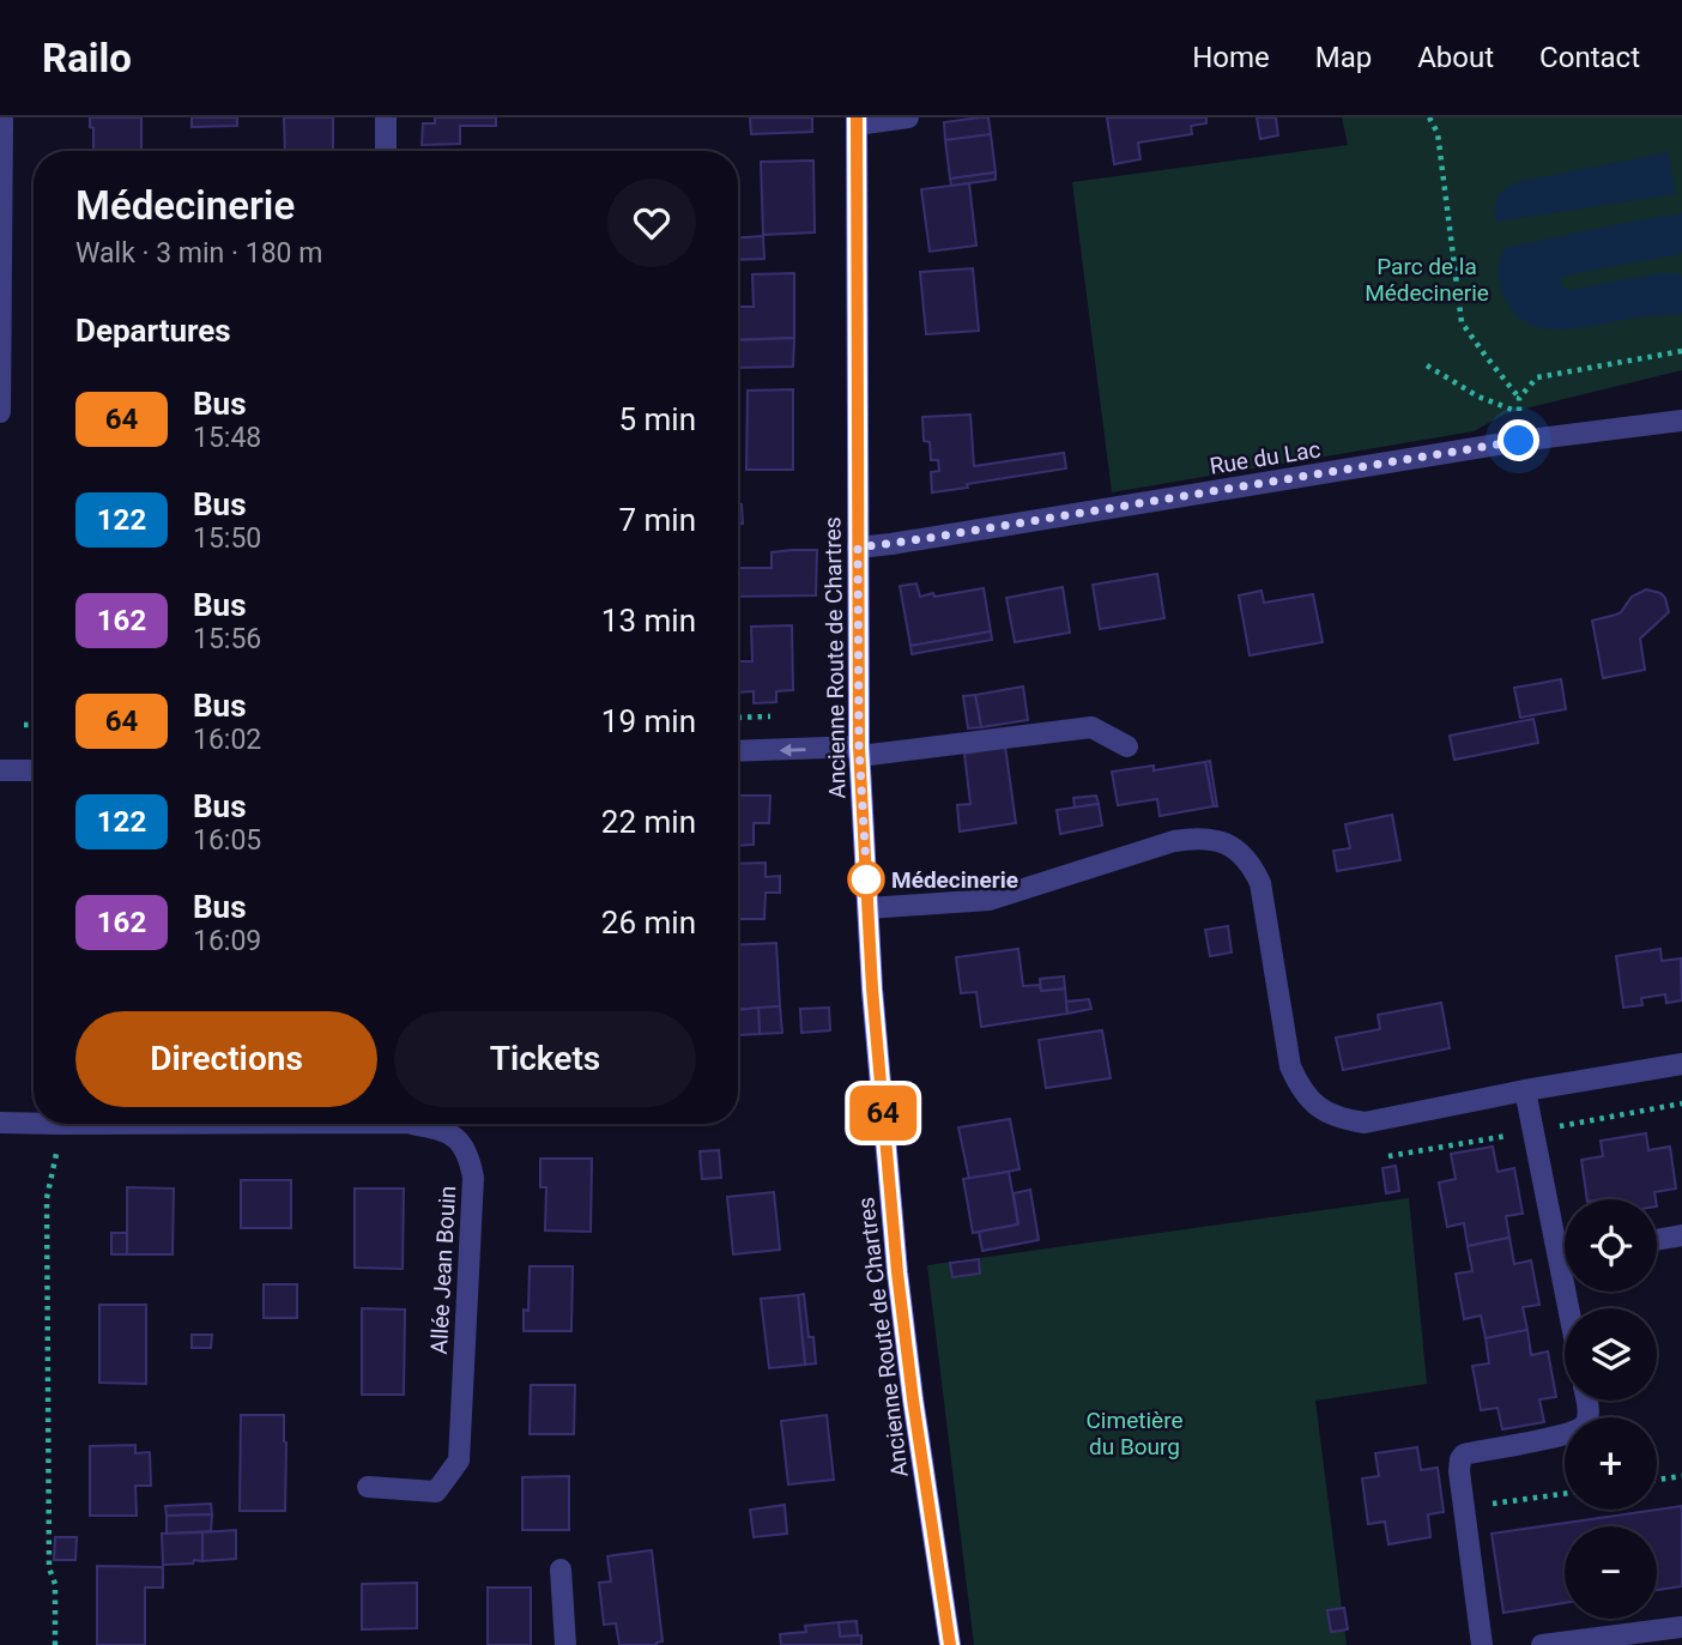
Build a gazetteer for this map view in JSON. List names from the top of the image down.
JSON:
{
  "streets": {
    "main road": ["Ancienne Route de Chartres"],
    "street": ["Rue du Lac", "Allée Jean Bouin"]
  },
  "crossings": [
    ["Rue du Lac", "Ancienne Route de Chartres"]
  ],
  "parks": ["Parc de la Médecinerie", "Cimetière du Bourg"],
  "places": ["Médecinerie"],
  "lines": ["bus line 64"],
  "page": {
    "header": "Railo",
    "nav": [
      "Home",
      "Map",
      "About",
      "Contact"
    ],
    "on_map": "64",
    "heading": [
      ["Médecinerie", "Walk · 3 min · 180 m"],
      "Departures"
    ],
    "list": [
      {
        "mark": "64",
        "name": "Bus",
        "note": "15:48",
        "value": "5 min"
      },
      {
        "mark": "122",
        "name": "Bus",
        "note": "15:50",
        "value": "7 min"
      },
      {
        "mark": "162",
        "name": "Bus",
        "note": "15:56",
        "value": "13 min"
      },
      {
        "mark": "64",
        "name": "Bus",
        "note": "16:02",
        "value": "19 min"
      },
      {
        "mark": "122",
        "name": "Bus",
        "note": "16:05",
        "value": "22 min"
      },
      {
        "mark": "162",
        "name": "Bus",
        "note": "16:09",
        "value": "26 min"
      }
    ],
    "buttons": ["Directions", "Tickets"],
    "map_buttons": ["+", "−"]
  }
}
